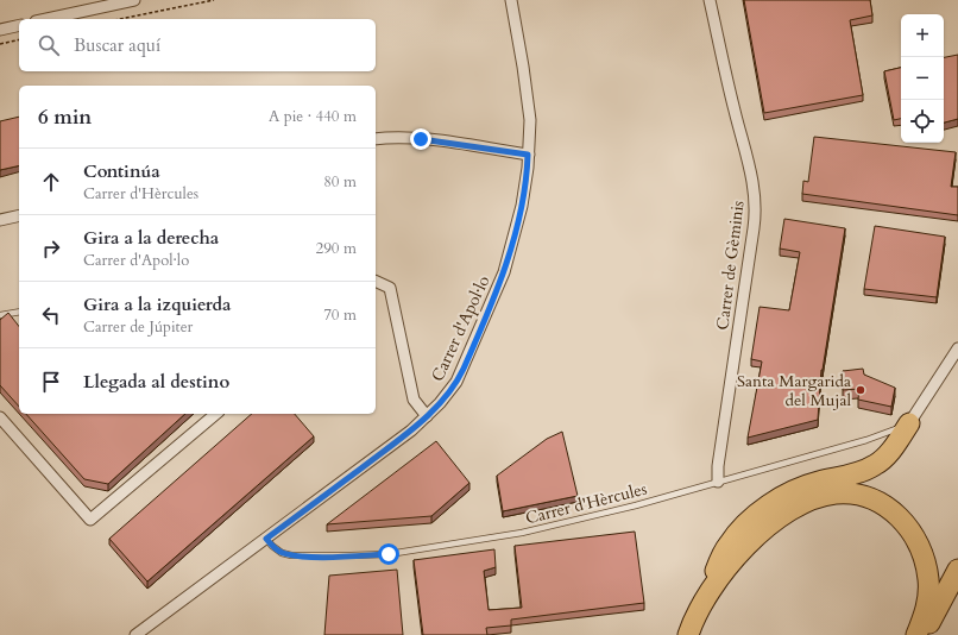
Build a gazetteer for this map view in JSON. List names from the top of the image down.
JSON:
{
  "streets": {
    "street": ["Carrer de Gèminis", "Carrer d'Apol·lo"],
    "lane": ["Carrer d'Hèrcules"]
  },
  "crossings": [
    ["Carrer de Gèminis", "Carrer d'Hèrcules"],
    ["Carrer d'Apol·lo", "Carrer d'Hèrcules"]
  ],
  "places": ["Santa Margarida del Mujal"],
  "page": {
    "map_buttons": ["+", "−"],
    "search": "Buscar aquí",
    "heading": ["6 min", "A pie · 440 m"],
    "list": [
      ["Continúa", "Carrer d'Hèrcules", "80 m"],
      ["Gira a la derecha", "Carrer d'Apol·lo", "290 m"],
      ["Gira a la izquierda", "Carrer de Júpiter", "70 m"],
      "Llegada al destino"
    ]
  }
}
